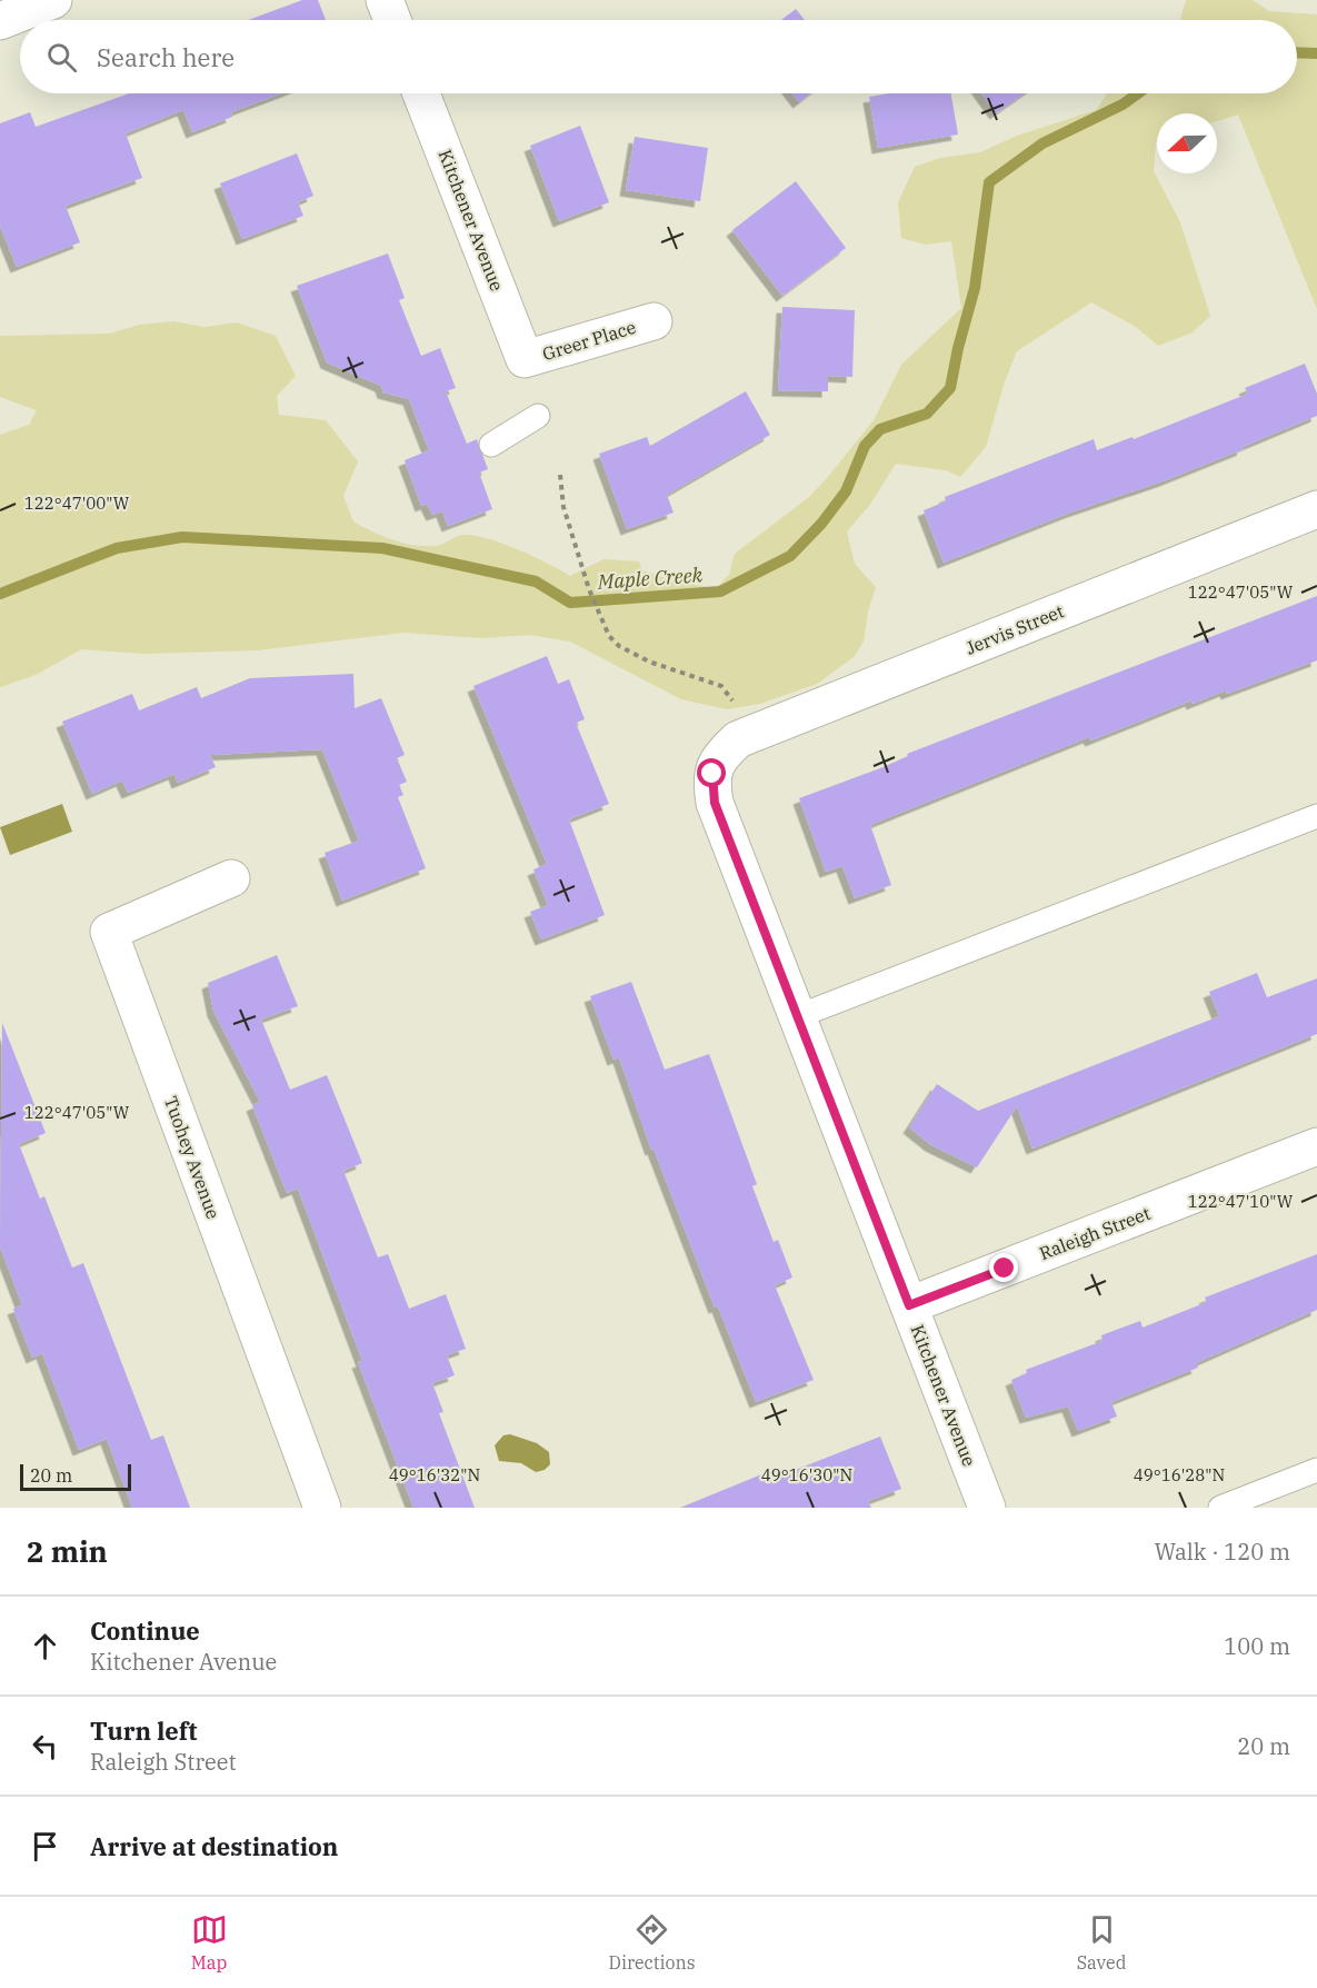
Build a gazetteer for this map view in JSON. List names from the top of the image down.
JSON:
{
  "streets": {
    "street": [
      "Kitchener Avenue",
      "Greer Place",
      "Jervis Street",
      "Tuohey Avenue",
      "Raleigh Street"
    ]
  },
  "crossings": [
    ["Kitchener Avenue", "Greer Place"],
    ["Kitchener Avenue", "Jervis Street"],
    ["Kitchener Avenue", "Raleigh Street"]
  ],
  "water": ["Maple Creek"],
  "scale_bar": "20 m",
  "north": "left",
  "page": {
    "search": "Search here",
    "scale": "20 m",
    "heading": ["2 min", "Walk · 120 m"],
    "list": [
      ["Continue", "Kitchener Avenue", "100 m"],
      ["Turn left", "Raleigh Street", "20 m"],
      "Arrive at destination"
    ],
    "nav": ["Map", "Directions", "Saved"]
  },
  "coordinates": [
    "122°47'00\"W",
    "122°47'05\"W",
    "122°47'10\"W",
    "49°16'32\"N",
    "49°16'30\"N",
    "49°16'28\"N"
  ]
}
